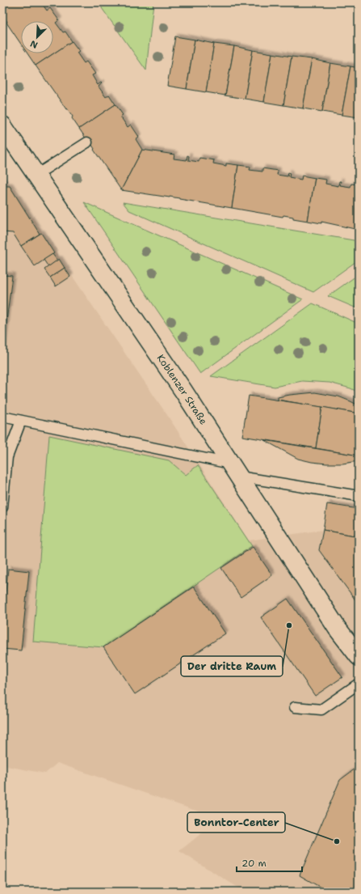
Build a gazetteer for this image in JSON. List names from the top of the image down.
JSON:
{
  "streets": {
    "street": ["Koblenzer Straße"]
  },
  "places": ["Der dritte Raum", "Bonntor-Center"],
  "scale_bar": "20 m",
  "north": "bottom left"
}
